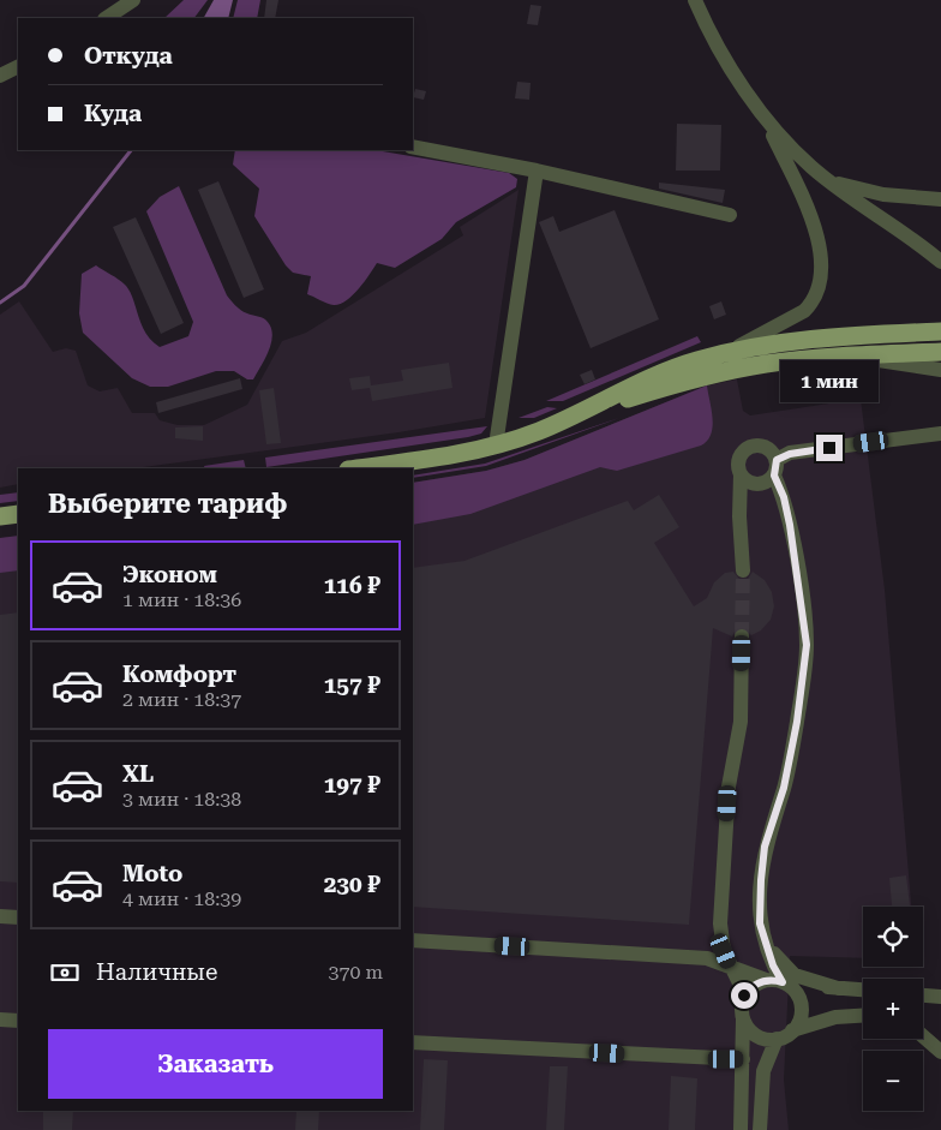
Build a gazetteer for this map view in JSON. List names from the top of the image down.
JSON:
{
  "page": {
    "banner": ["Откуда", "Куда"],
    "bubble": "1 мин",
    "heading": "Выберите тариф",
    "list": [
      {
        "name": "Эконом",
        "note": "1 мин · 18:36",
        "value": "116 ₽"
      },
      {
        "name": "Комфорт",
        "note": "2 мин · 18:37",
        "value": "157 ₽"
      },
      {
        "name": "XL",
        "note": "3 мин · 18:38",
        "value": "197 ₽"
      },
      {
        "name": "Moto",
        "note": "4 мин · 18:39",
        "value": "230 ₽"
      }
    ],
    "map_buttons": ["+", "−"],
    "pay": ["Наличные", "370 m"],
    "buttons": "Заказать"
  }
}
